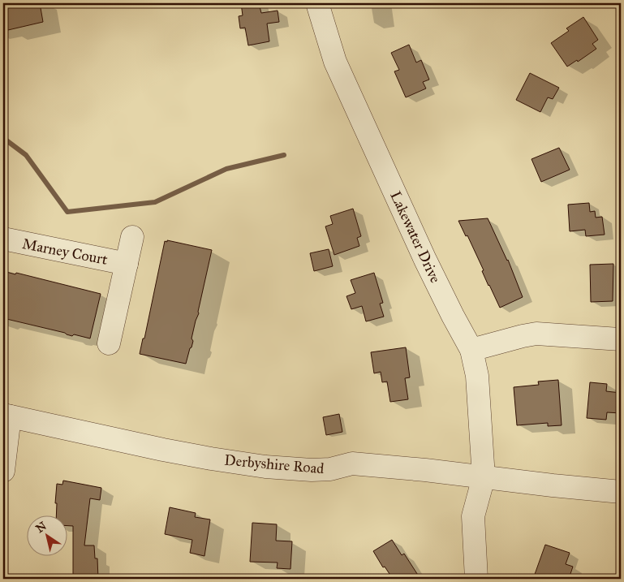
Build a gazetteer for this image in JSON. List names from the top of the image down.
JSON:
{
  "streets": {
    "street": ["Lakewater Drive", "Marney Court", "Derbyshire Road"]
  },
  "crossings": [
    ["Lakewater Drive", "Derbyshire Road"]
  ],
  "north": "top left"
}
